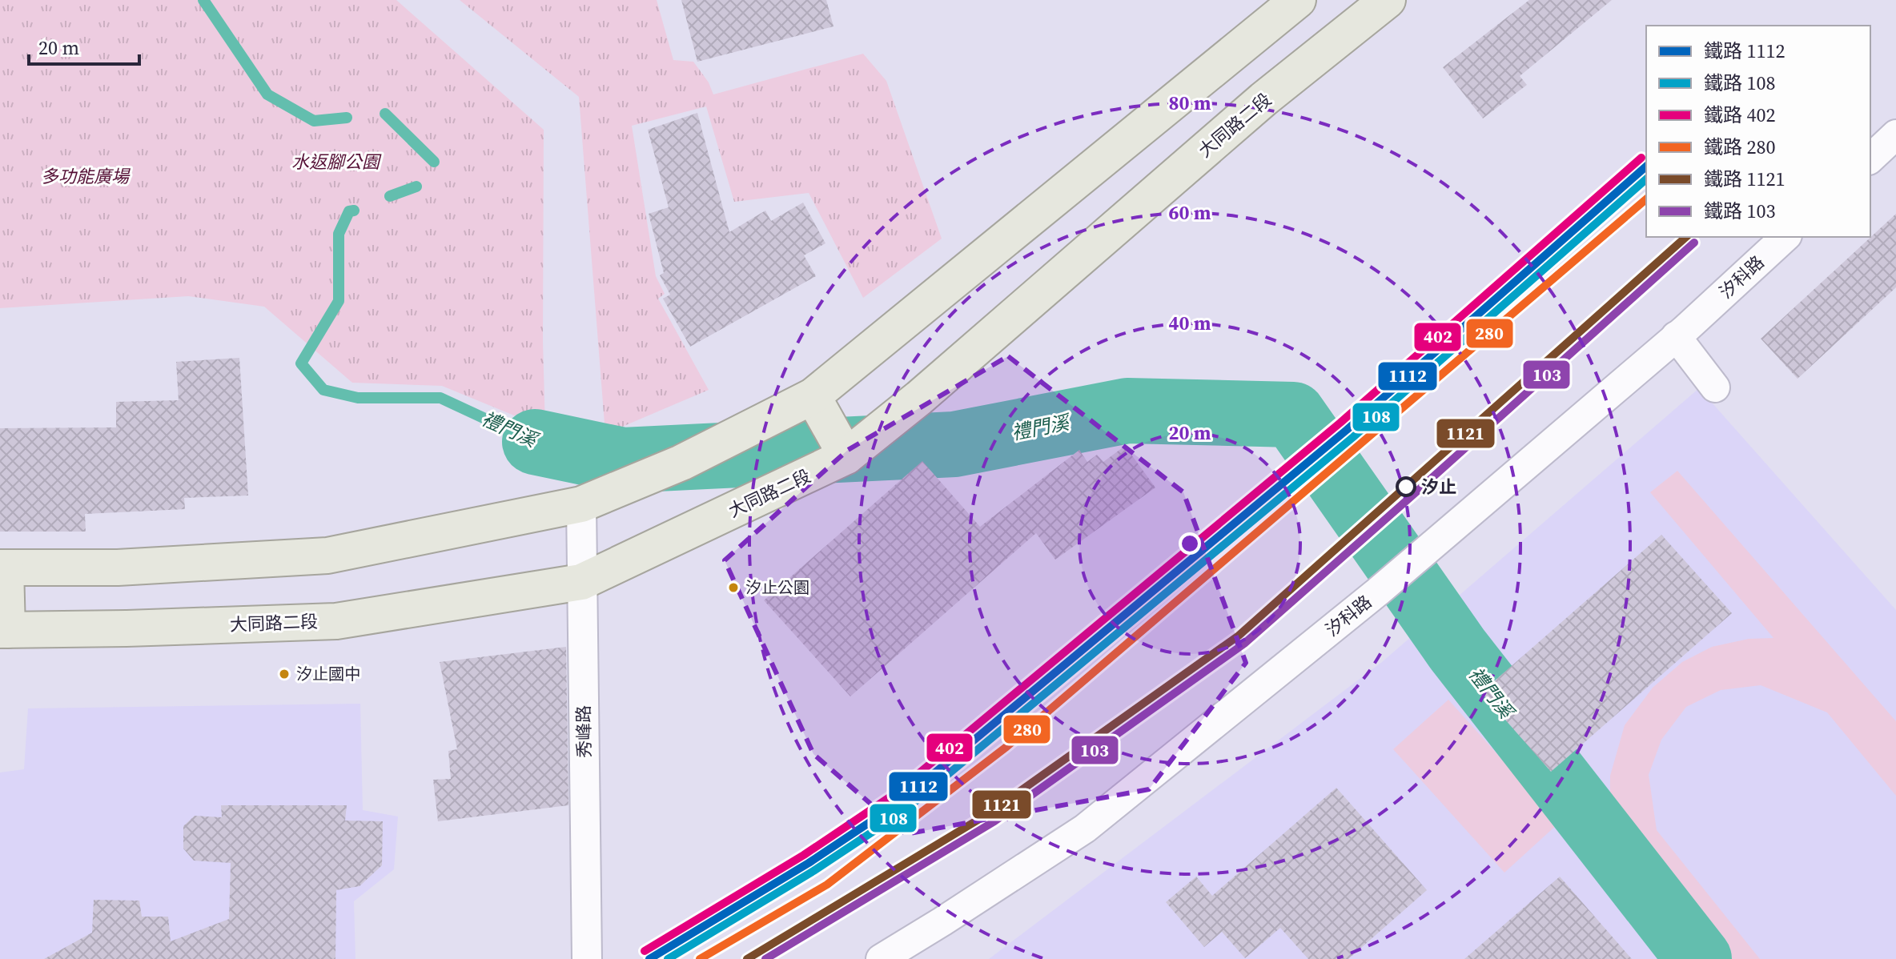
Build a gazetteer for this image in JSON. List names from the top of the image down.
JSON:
{
  "streets": {
    "main road": ["大同路二段"],
    "street": ["汐科路", "秀峰路"]
  },
  "crossings": [
    ["大同路二段", "秀峰路"]
  ],
  "water": ["禮門溪"],
  "parks": ["水返腳公園", "多功能廣場"],
  "places": ["汐止", "汐止公園", "汐止國中"],
  "lines": [
    "rail line 402",
    "rail line 1112",
    "rail line 108",
    "rail line 280",
    "rail line 1121",
    "rail line 103"
  ],
  "legend": [
    "鐵路 1112",
    "鐵路 108",
    "鐵路 402",
    "鐵路 280",
    "鐵路 1121",
    "鐵路 103"
  ],
  "scale_bar": "20 m",
  "rings": [
    "80 m",
    "60 m",
    "40 m",
    "20 m"
  ]
}
